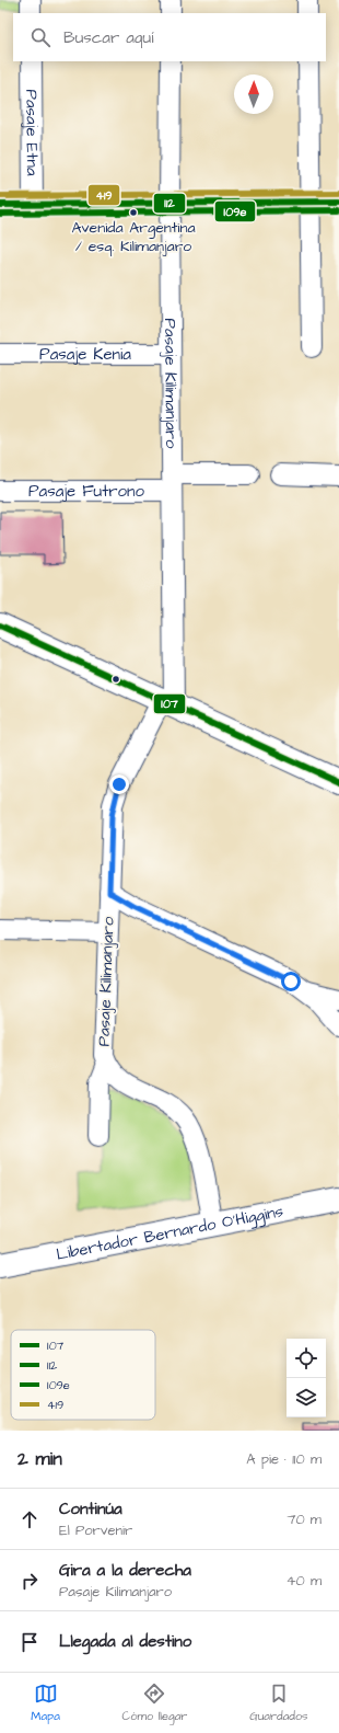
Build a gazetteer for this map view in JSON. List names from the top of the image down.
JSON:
{
  "streets": {
    "street": [
      "Pasaje Etna",
      "Pasaje Kenia",
      "Pasaje Kilimanjaro",
      "Pasaje Futrono",
      "Libertador Bernardo O'Higgins"
    ]
  },
  "crossings": [
    ["Pasaje Kenia", "Pasaje Kilimanjaro"],
    ["Pasaje Kilimanjaro", "Pasaje Futrono"],
    ["Pasaje Kilimanjaro", "Libertador Bernardo O'Higgins"]
  ],
  "places": ["Avenida Argentina / esq. Kilimanjaro"],
  "lines": [
    "transit line 419",
    "transit line I12",
    "transit line I09e",
    "transit line I07"
  ],
  "legend": [
    "I07",
    "I12",
    "I09e",
    "419"
  ],
  "north": "top",
  "page": {
    "search": "Buscar aquí",
    "heading": ["2 min", "A pie · 110 m"],
    "list": [
      ["Continúa", "El Porvenir", "70 m"],
      ["Gira a la derecha", "Pasaje Kilimanjaro", "40 m"],
      "Llegada al destino"
    ],
    "nav": ["Mapa", "Cómo llegar", "Guardados"]
  }
}
